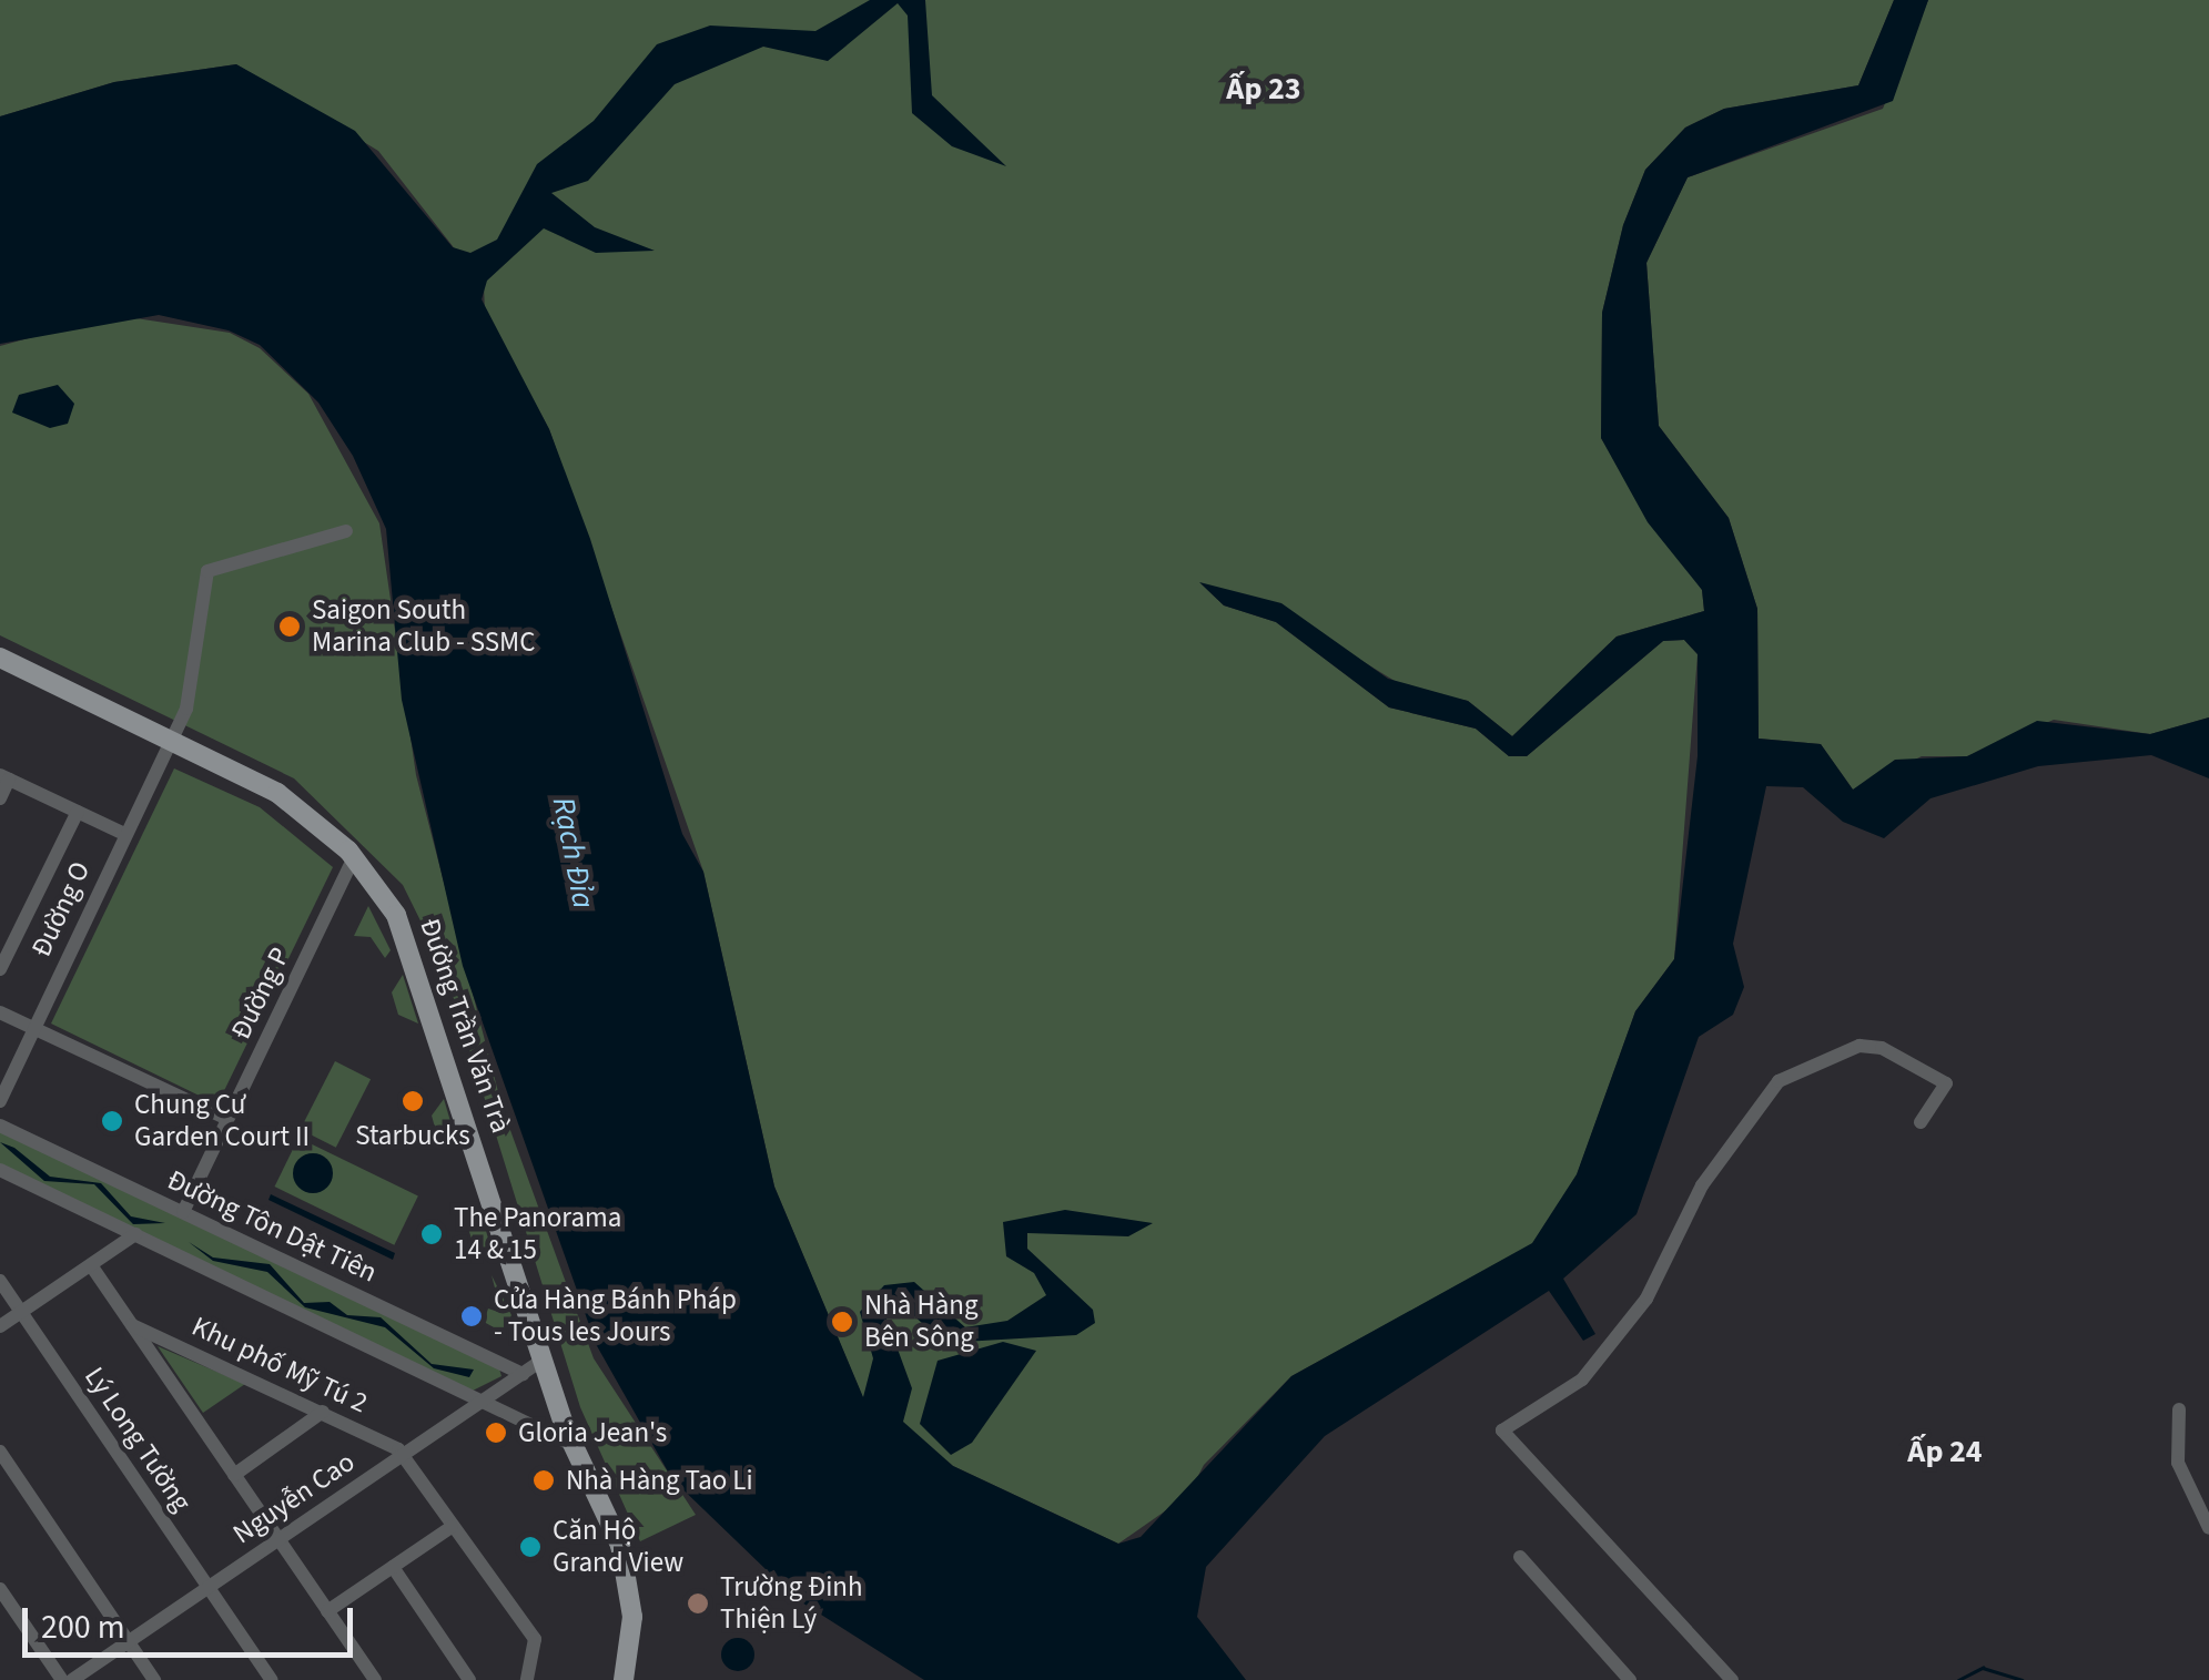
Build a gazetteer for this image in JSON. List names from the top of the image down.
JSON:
{
  "streets": {
    "main road": ["Đường Trần Văn Trà"],
    "street": [
      "Đường O",
      "Đường P",
      "Đường Tôn Dật Tiên",
      "Khu phố Mỹ Tú 2",
      "Lý Long Tường",
      "Nguyễn Cao"
    ]
  },
  "crossings": [
    ["Đường O", "Đường Trần Văn Trà"],
    ["Đường P", "Đường Trần Văn Trà"],
    ["Đường P", "Đường Tôn Dật Tiên"],
    ["Đường Trần Văn Trà", "Nguyễn Cao"],
    ["Đường Tôn Dật Tiên", "Nguyễn Cao"],
    ["Khu phố Mỹ Tú 2", "Nguyễn Cao"],
    ["Lý Long Tường", "Nguyễn Cao"]
  ],
  "districts": ["Ấp 23", "Ấp 24"],
  "water": ["Rạch Đỉa"],
  "places": [
    "Saigon South Marina Club - SSMC",
    "Starbucks",
    "Chung Cư Garden Court II",
    "The Panorama 14 & 15",
    "Cửa Hàng Bánh Pháp - Tous les Jours",
    "Nhà Hàng Bên Sông",
    "Gloria Jean's",
    "Nhà Hàng Tao Li",
    "Căn Hộ Grand View",
    "Trường Đinh Thiện Lý"
  ],
  "scale_bar": "200 m"
}
